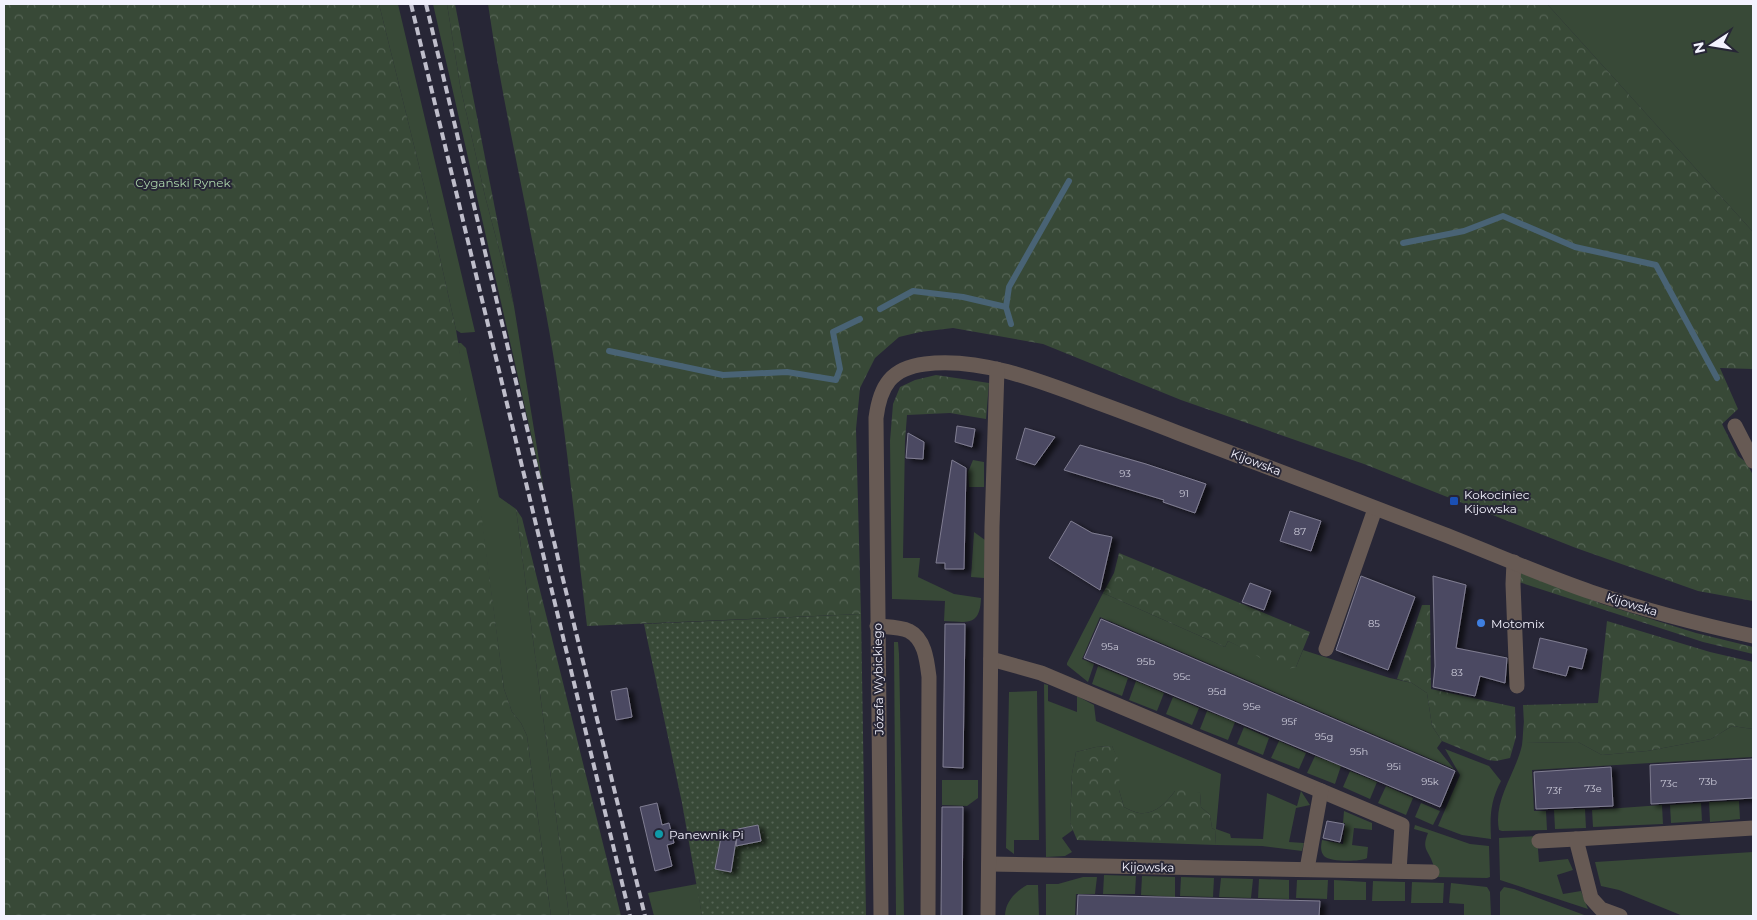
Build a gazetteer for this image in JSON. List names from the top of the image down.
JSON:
{
  "streets": {
    "street": ["Kijowska", "Józefa Wybickiego"]
  },
  "crossings": [
    ["Kijowska", "Józefa Wybickiego"]
  ],
  "parks": ["Cygański Rynek"],
  "places": {
    "transit": ["Kokociniec Kijowska"],
    "other": ["Motomix", "Panewnik Pi"]
  },
  "house_numbers": [
    "93",
    "91",
    "87",
    "85",
    "95a",
    "95b",
    "83",
    "95c",
    "95d",
    "95e",
    "95f",
    "95g",
    "95h",
    "95i",
    "95k",
    "73b",
    "73c",
    "73e",
    "73f"
  ],
  "north": "left"
}
